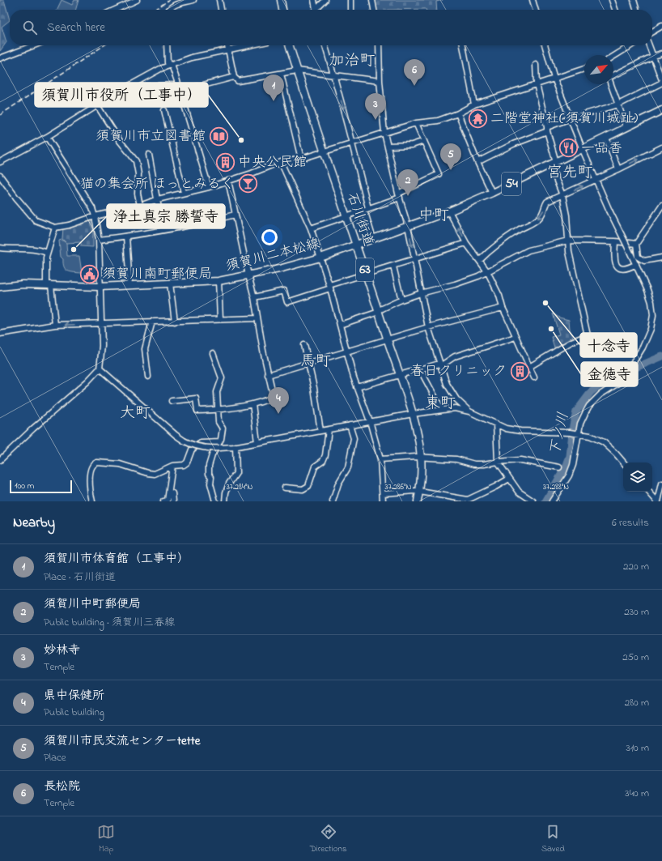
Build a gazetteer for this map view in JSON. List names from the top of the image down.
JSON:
{
  "streets": {
    "main road": [
      "54",
      "石川街道",
      "須賀川二本松線",
      "63"
    ]
  },
  "crossings": [
    ["54", "石川街道"],
    ["54", "須賀川二本松線"],
    ["石川街道", "須賀川二本松線"]
  ],
  "districts": [
    "加治町",
    "宮先町",
    "中町",
    "馬町",
    "東町",
    "大町"
  ],
  "water": ["下ノ川"],
  "places": {
    "temple": ["二階堂神社(須賀川城趾)"],
    "library": ["須賀川市立図書館"],
    "other": [
      "須賀川市役所（工事中）",
      "浄土真宗 勝誓寺",
      "十念寺",
      "金徳寺"
    ],
    "restaurant": ["一品香"],
    "building": ["中央公民館", "春日クリニック"],
    "bar": ["猫の集会所 ほっとみるく"],
    "public building": ["須賀川南町郵便局"]
  },
  "scale_bar": "100 m",
  "north": "top right",
  "page": {
    "search": "Search here",
    "pins": [
      "6",
      "1",
      "3",
      "5",
      "2",
      "4"
    ],
    "scale": "100 m",
    "heading": ["Nearby", "6 results"],
    "list": [
      {
        "mark": "1",
        "name": "須賀川市体育館（工事中）",
        "note": "Place · 石川街道",
        "value": "220 m"
      },
      {
        "mark": "2",
        "name": "須賀川中町郵便局",
        "note": "Public building · 須賀川三春線",
        "value": "230 m"
      },
      {
        "mark": "3",
        "name": "妙林寺",
        "note": "Temple",
        "value": "250 m"
      },
      {
        "mark": "4",
        "name": "県中保健所",
        "note": "Public building",
        "value": "280 m"
      },
      {
        "mark": "5",
        "name": "須賀川市民交流センターtette",
        "note": "Place",
        "value": "310 m"
      },
      {
        "mark": "6",
        "name": "長松院",
        "note": "Temple",
        "value": "340 m"
      }
    ],
    "nav": ["Map", "Directions", "Saved"]
  },
  "coordinates": ["37.284°N", "37.286°N", "37.288°N"]
}
